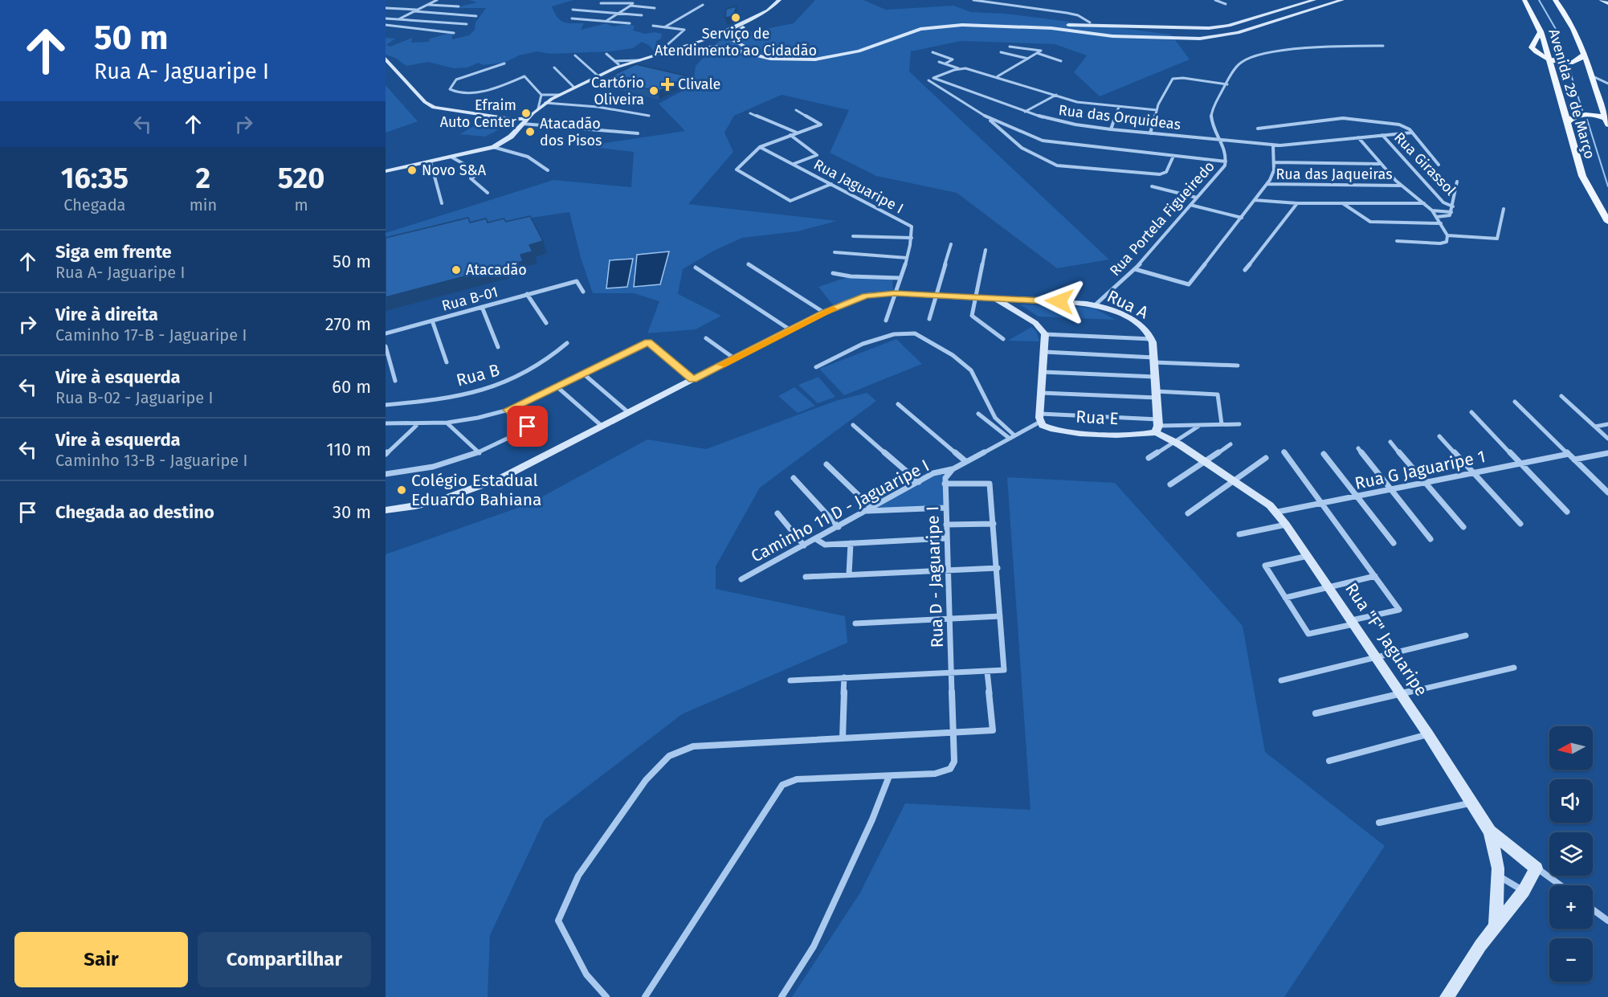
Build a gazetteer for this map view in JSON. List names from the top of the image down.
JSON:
{
  "streets": {
    "main road": [
      "Avenida 29 de Março",
      "Rua A",
      "Rua E",
      "Rua \"F\" Jaguaripe"
    ],
    "street": [
      "Rua das Orquideas",
      "Rua Girassol",
      "Rua das Jaqueiras",
      "Rua Jaguaripe I",
      "Rua Portela Figueiredo",
      "Rua B-01",
      "Rua B",
      "Rua G Jaguaripe 1",
      "Caminho 11 D - Jaguaripe I",
      "Rua D - Jaguaripe I"
    ]
  },
  "crossings": [
    ["Rua das Orquideas", "Rua Girassol"],
    ["Rua das Orquideas", "Rua Portela Figueiredo"],
    ["Rua Jaguaripe I", "Rua A"],
    ["Rua Portela Figueiredo", "Rua A"],
    ["Rua A", "Rua E"],
    ["Rua A", "Rua \"F\" Jaguaripe"],
    ["Rua E", "Rua D - Jaguaripe I"],
    ["Rua E", "Rua \"F\" Jaguaripe"],
    ["Rua G Jaguaripe 1", "Rua \"F\" Jaguaripe"],
    ["Caminho 11 D - Jaguaripe I", "Rua D - Jaguaripe I"]
  ],
  "places": {
    "other": [
      "Serviço de Atendimento ao Cidadão",
      "Cartório Oliveira",
      "Efraim Auto Center",
      "Atacadão dos Pisos",
      "Novo S&A",
      "Atacadão",
      "Colégio Estadual Eduardo Bahiana"
    ],
    "health": ["Clivale"]
  },
  "north": "left",
  "page": {
    "turn": ["50 m", "Rua A- Jaguaripe I"],
    "eta": [
      "16:35",
      "Chegada",
      "2",
      "min",
      "520",
      "m"
    ],
    "list": [
      {
        "name": "Siga em frente",
        "note": "Rua A- Jaguaripe I",
        "value": "50 m"
      },
      {
        "name": "Vire à direita",
        "note": "Caminho 17-B - Jaguaripe I",
        "value": "270 m"
      },
      {
        "name": "Vire à esquerda",
        "note": "Rua B-02 - Jaguaripe I",
        "value": "60 m"
      },
      {
        "name": "Vire à esquerda",
        "note": "Caminho 13-B - Jaguaripe I",
        "value": "110 m"
      },
      {
        "name": "Chegada ao destino",
        "value": "30 m"
      }
    ],
    "map_buttons": ["+", "−"],
    "buttons": ["Sair", "Compartilhar"]
  }
}
